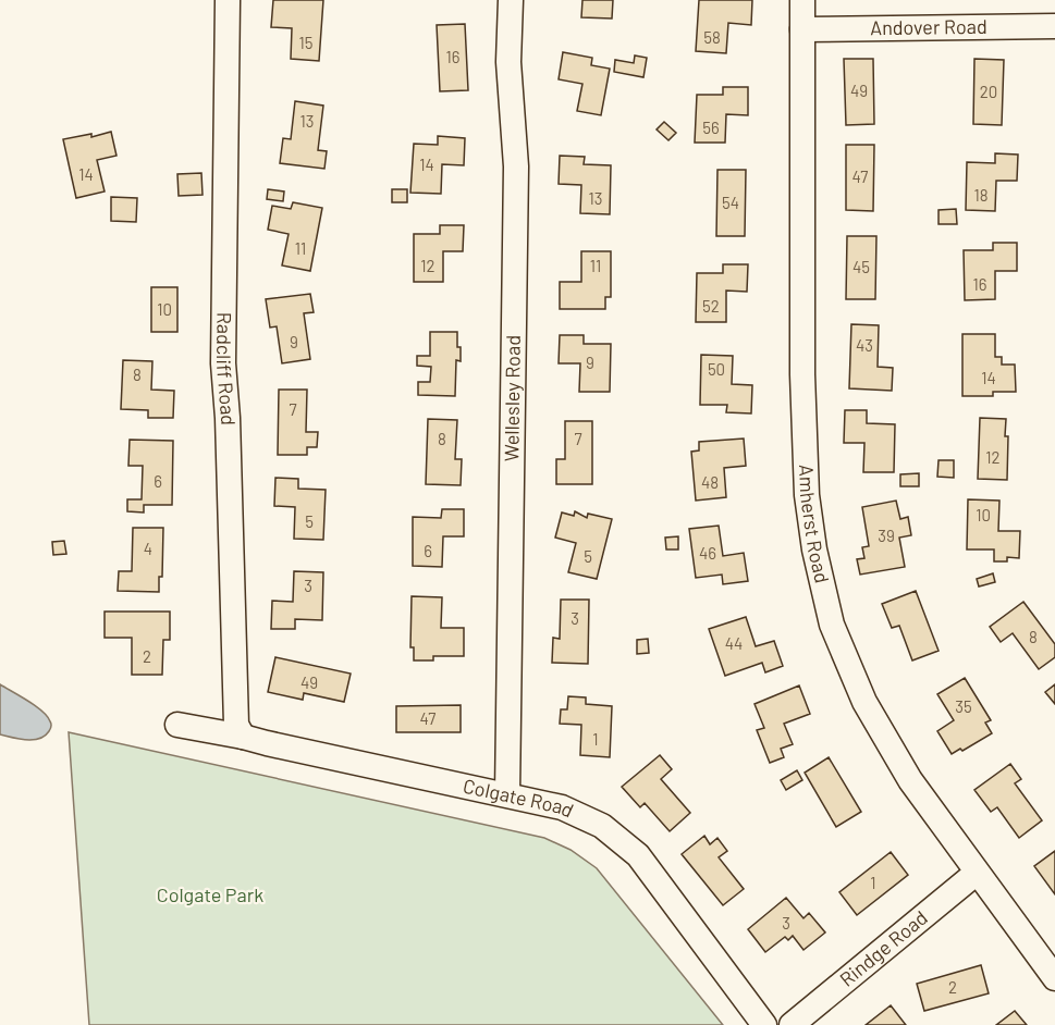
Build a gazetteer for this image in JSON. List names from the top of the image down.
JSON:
{
  "streets": {
    "street": [
      "Andover Road",
      "Radcliff Road",
      "Wellesley Road",
      "Amherst Road",
      "Colgate Road",
      "Rindge Road"
    ]
  },
  "crossings": [
    ["Andover Road", "Amherst Road"],
    ["Radcliff Road", "Colgate Road"],
    ["Wellesley Road", "Colgate Road"],
    ["Amherst Road", "Rindge Road"]
  ],
  "parks": ["Colgate Park"],
  "house_numbers": [
    "58",
    "15",
    "16",
    "49",
    "20",
    "13",
    "56",
    "14",
    "14",
    "47",
    "18",
    "13",
    "54",
    "11",
    "12",
    "11",
    "45",
    "16",
    "52",
    "10",
    "9",
    "43",
    "9",
    "50",
    "8",
    "14",
    "7",
    "8",
    "7",
    "12",
    "6",
    "48",
    "10",
    "5",
    "39",
    "4",
    "6",
    "46",
    "5",
    "3",
    "3",
    "8",
    "44",
    "2",
    "49",
    "35",
    "47",
    "1",
    "1",
    "3",
    "2"
  ]
}
